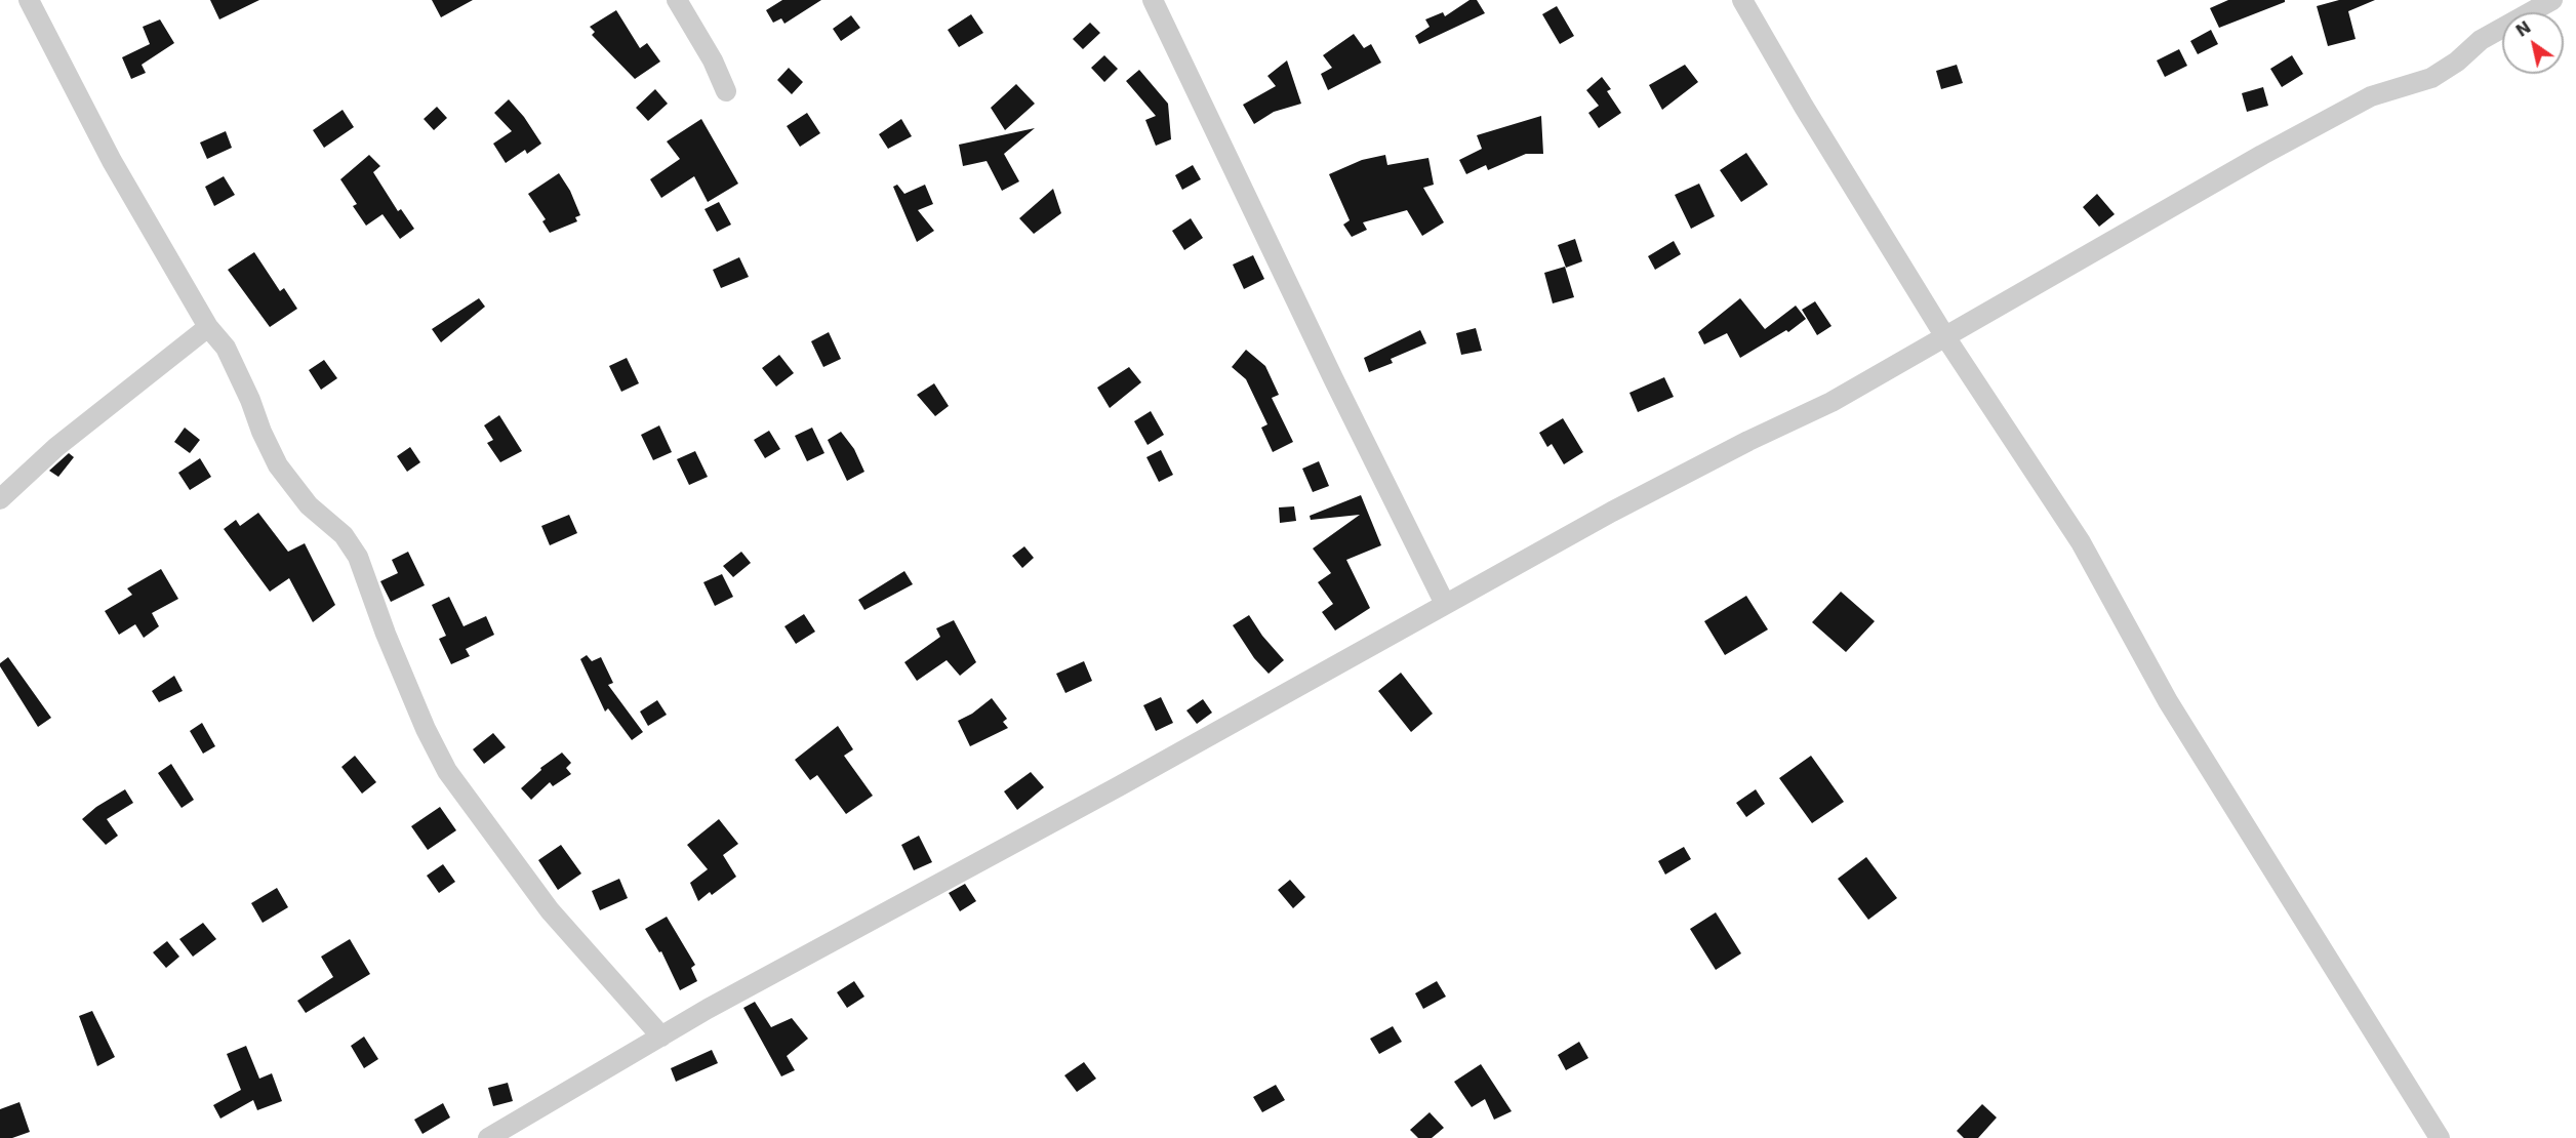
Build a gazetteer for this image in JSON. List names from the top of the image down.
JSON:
{
  "north": "top left"
}
